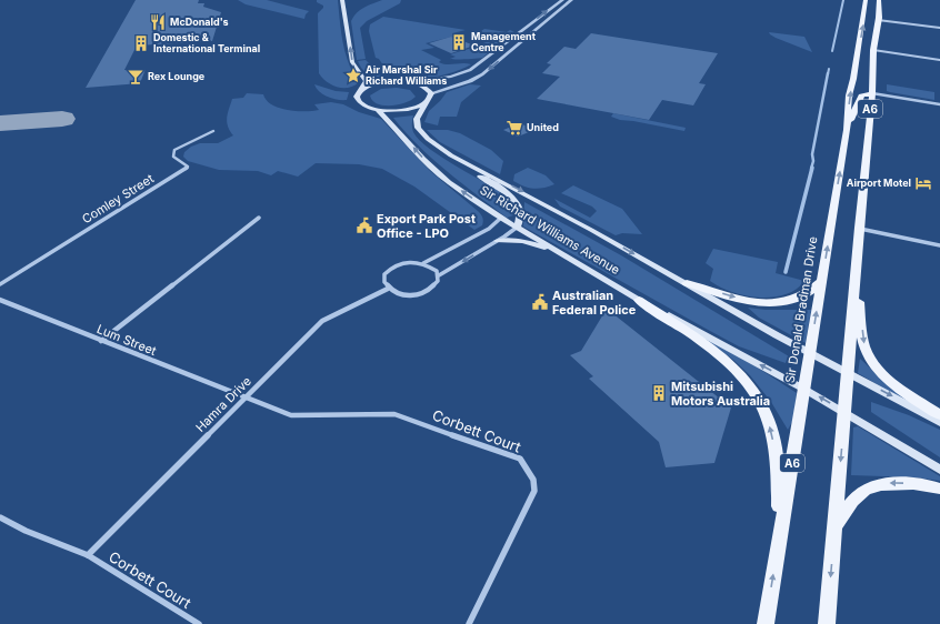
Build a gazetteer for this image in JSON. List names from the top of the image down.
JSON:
{
  "streets": {
    "main road": ["A6", "Sir Richard Williams Avenue", "Sir Donald Bradman Drive"],
    "street": [
      "Comley Street",
      "Lum Street",
      "Hamra Drive",
      "Corbett Court"
    ]
  },
  "crossings": [
    ["A6", "Sir Richard Williams Avenue"],
    ["Sir Richard Williams Avenue", "Sir Donald Bradman Drive"],
    ["Lum Street", "Hamra Drive"],
    ["Lum Street", "Corbett Court"],
    ["Hamra Drive", "Corbett Court"]
  ],
  "places": {
    "restaurant": ["McDonald's"],
    "building": ["Management Centre", "Domestic & International Terminal", "Mitsubishi Motors Australia"],
    "place": ["Air Marshal Sir Richard Williams"],
    "bar": ["Rex Lounge"],
    "supermarket": ["United"],
    "hotel": ["Airport Motel"],
    "public building": ["Export Park Post Office - LPO", "Australian Federal Police"]
  }
}
